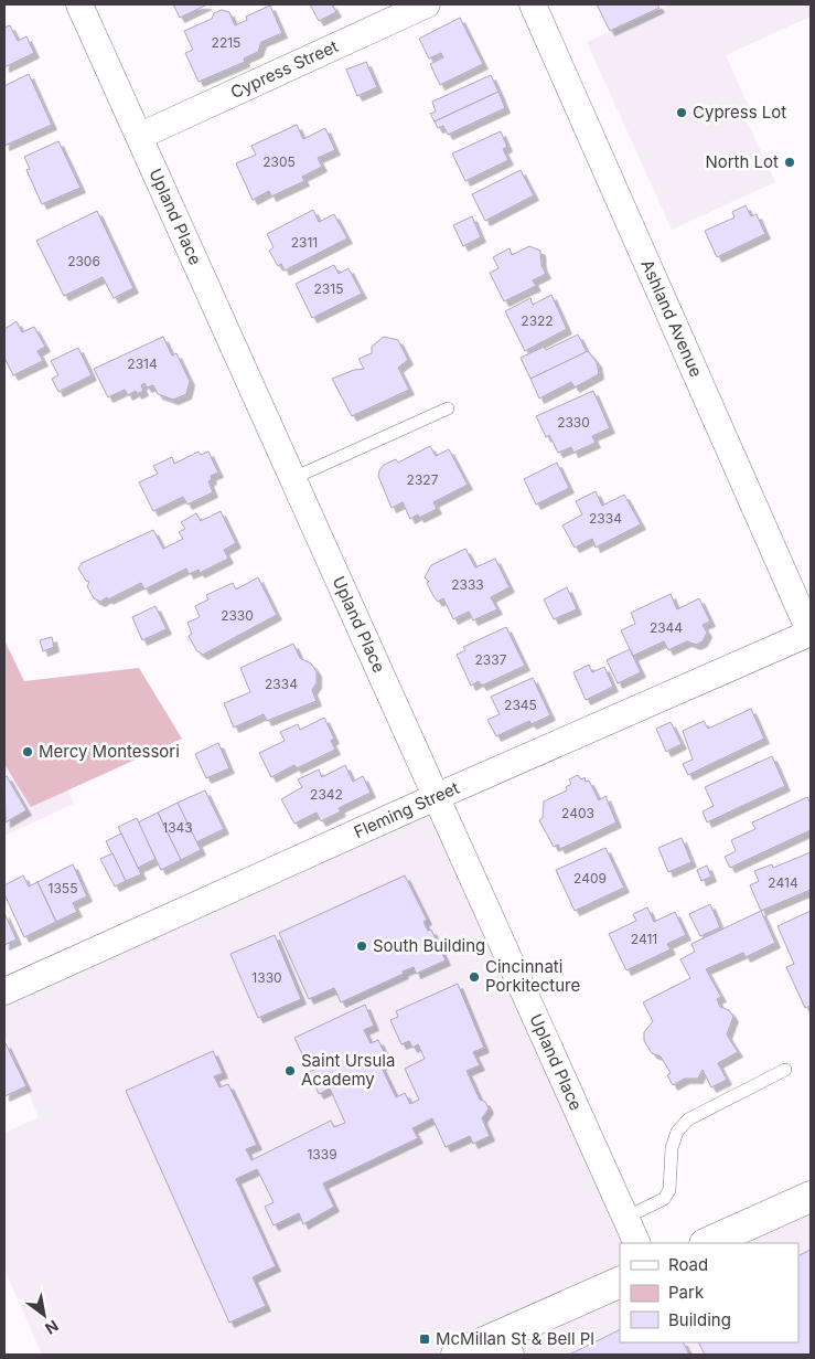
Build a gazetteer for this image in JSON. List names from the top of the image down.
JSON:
{
  "streets": {
    "street": [
      "Cypress Street",
      "Upland Place",
      "Ashland Avenue",
      "Fleming Street"
    ]
  },
  "crossings": [
    ["Cypress Street", "Upland Place"],
    ["Upland Place", "Fleming Street"],
    ["Ashland Avenue", "Fleming Street"]
  ],
  "places": {
    "other": [
      "Cypress Lot",
      "North Lot",
      "Mercy Montessori",
      "South Building",
      "Cincinnati Porkitecture",
      "Saint Ursula Academy"
    ],
    "transit": ["McMillan St & Bell Pl"]
  },
  "house_numbers": [
    "2215",
    "2305",
    "2311",
    "2306",
    "2315",
    "2322",
    "2314",
    "2330",
    "2327",
    "2334",
    "2333",
    "2330",
    "2344",
    "2337",
    "2334",
    "2345",
    "2342",
    "2403",
    "1343",
    "2409",
    "2414",
    "1355",
    "2411",
    "1330",
    "1339"
  ],
  "legend": ["Road", "Park", "Building"],
  "north": "bottom right"
}
